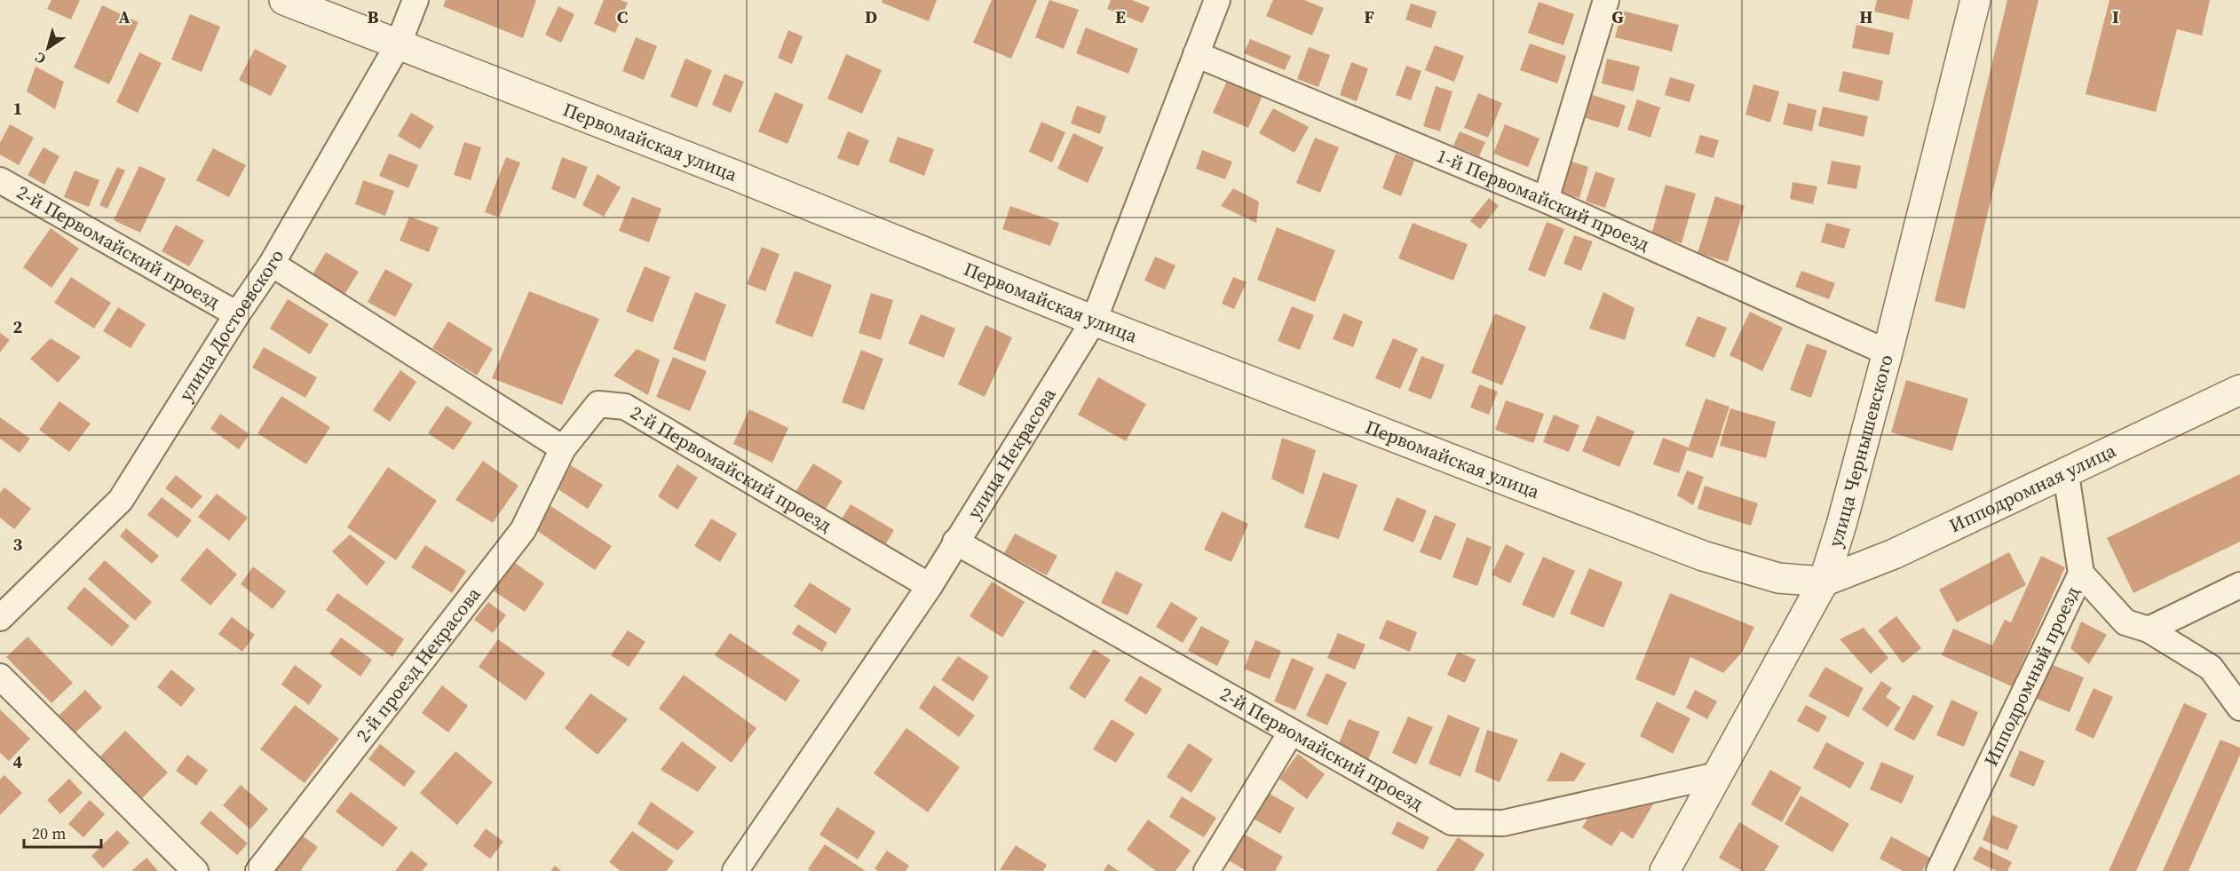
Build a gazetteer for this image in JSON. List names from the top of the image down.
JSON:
{
  "streets": {
    "street": [
      "Первомайская улица",
      "1-й Первомайский проезд",
      "2-й Первомайский проезд",
      "улица Достоевского",
      "улица Чернышевского",
      "улица Некрасова",
      "Ипподромная улица",
      "2-й проезд Некрасова",
      "Ипподромный проезд"
    ]
  },
  "crossings": [
    ["Первомайская улица", "улица Достоевского"],
    ["Первомайская улица", "улица Чернышевского"],
    ["Первомайская улица", "улица Некрасова"],
    ["Первомайская улица", "Ипподромная улица"],
    ["1-й Первомайский проезд", "улица Чернышевского"],
    ["1-й Первомайский проезд", "улица Некрасова"],
    ["2-й Первомайский проезд", "улица Достоевского"],
    ["2-й Первомайский проезд", "улица Чернышевского"],
    ["2-й Первомайский проезд", "улица Некрасова"],
    ["2-й Первомайский проезд", "2-й проезд Некрасова"],
    ["улица Чернышевского", "Ипподромная улица"],
    ["Ипподромная улица", "Ипподромный проезд"]
  ],
  "scale_bar": "20 m",
  "north": "bottom left",
  "grid": {
    "columns": [
      "A",
      "B",
      "C",
      "D",
      "E",
      "F",
      "G",
      "H",
      "I"
    ],
    "rows": [
      "1",
      "2",
      "3",
      "4"
    ]
  }
}
